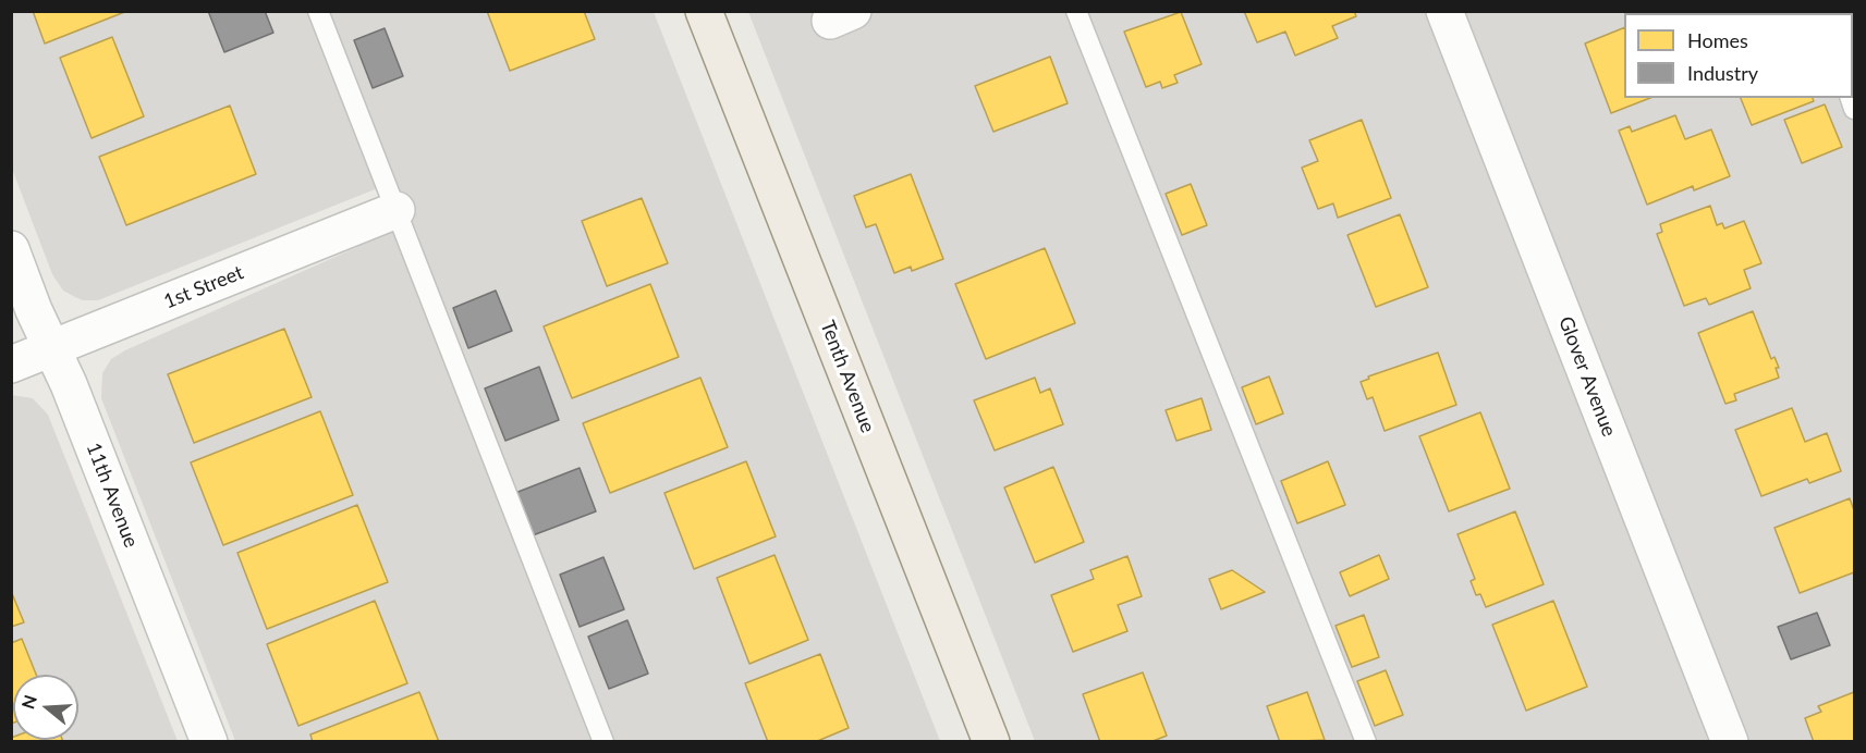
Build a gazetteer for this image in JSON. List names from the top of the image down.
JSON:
{
  "streets": {
    "main road": ["Tenth Avenue"],
    "street": ["1st Street", "Glover Avenue", "11th Avenue"]
  },
  "crossings": [
    ["1st Street", "11th Avenue"]
  ],
  "legend": ["Homes", "Industry"],
  "north": "left"
}
